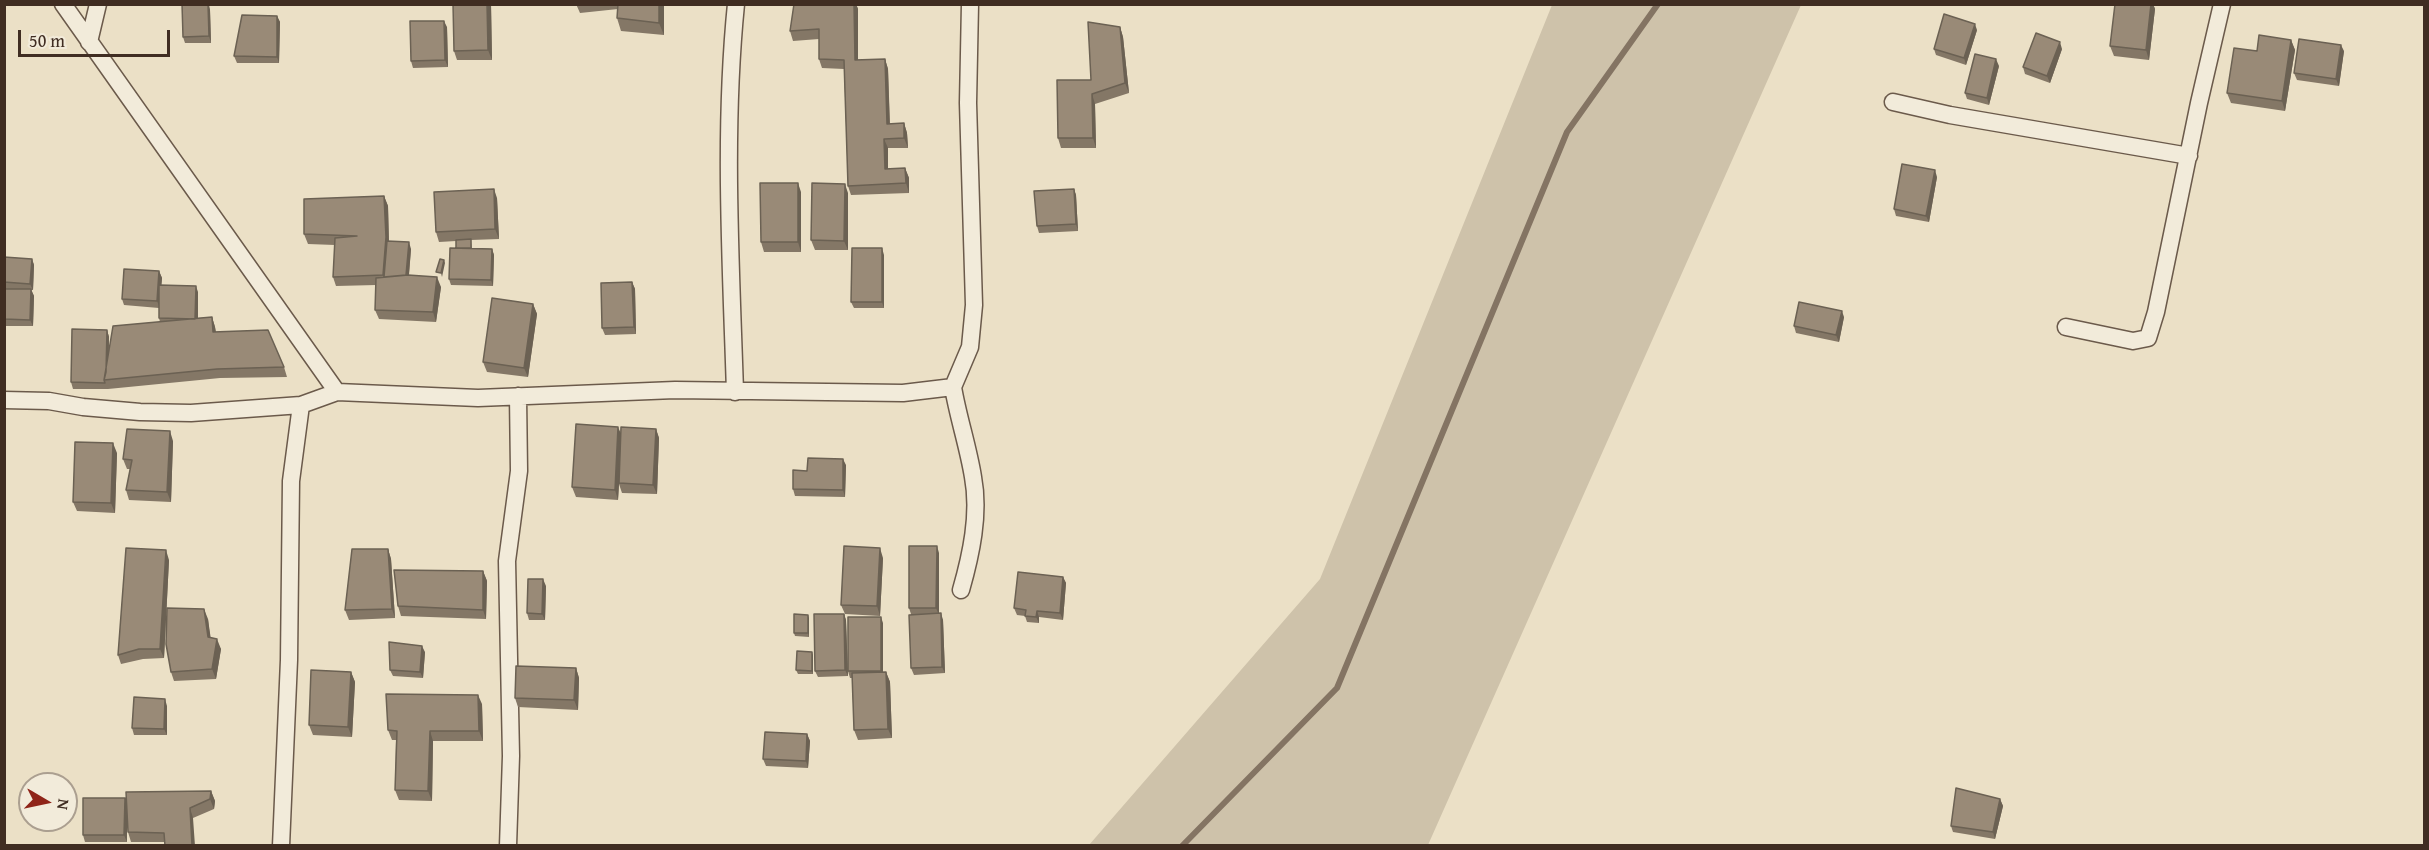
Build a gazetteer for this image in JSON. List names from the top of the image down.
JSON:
{
  "scale_bar": "50 m",
  "north": "right"
}
